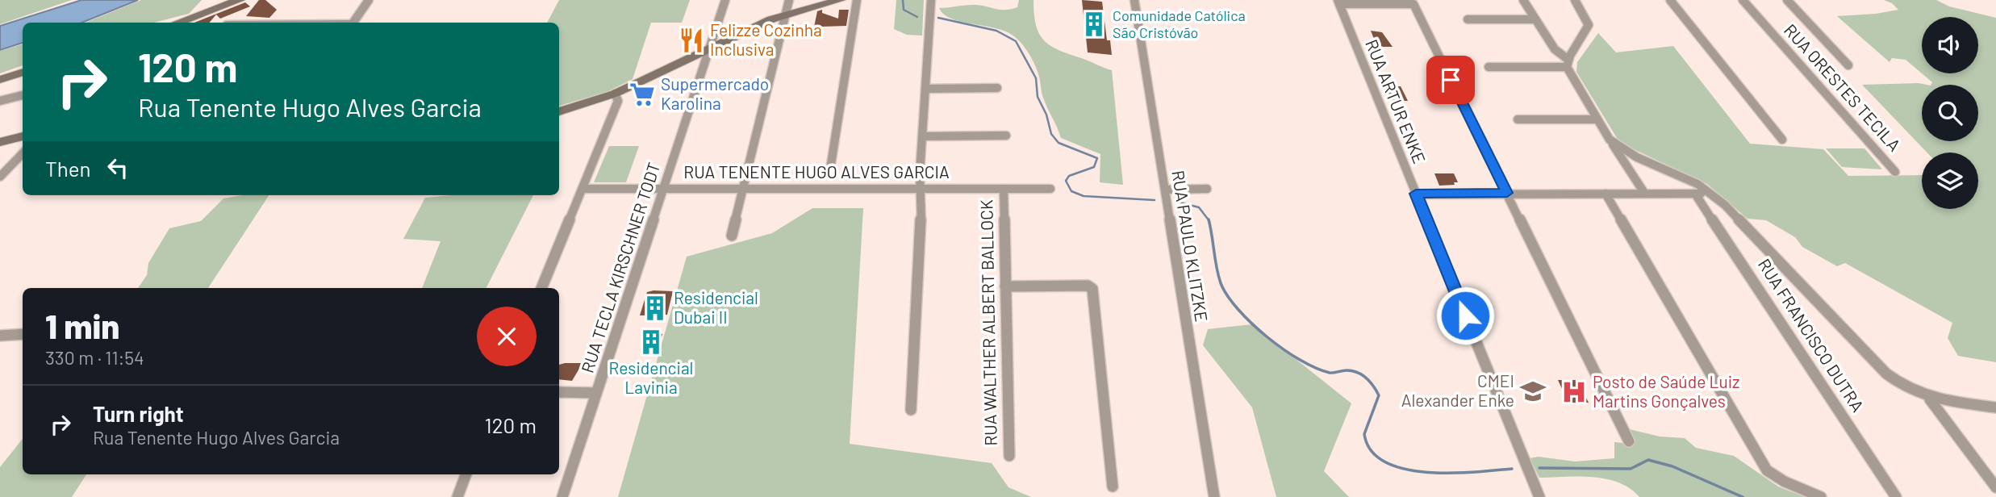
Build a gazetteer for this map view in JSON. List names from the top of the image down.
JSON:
{
  "streets": {
    "street": [
      "RUA ORESTES TECILA",
      "RUA ARTUR ENKE",
      "RUA TENENTE HUGO ALVES GARCIA",
      "RUA PAULO KLITZKE",
      "RUA TECLA KIRSCHNER TODT",
      "RUA WALTHER ALBERT BALLOCK",
      "RUA FRANCISCO DUTRA"
    ]
  },
  "crossings": [
    ["RUA TENENTE HUGO ALVES GARCIA", "RUA TECLA KIRSCHNER TODT"],
    ["RUA TENENTE HUGO ALVES GARCIA", "RUA WALTHER ALBERT BALLOCK"]
  ],
  "places": {
    "building": ["Comunidade Católica São Cristóvão", "Residencial Dubai II", "Residencial Lavinia"],
    "restaurant": ["Felizze Cozinha Inclusiva"],
    "supermarket": ["Supermercado Karolina"],
    "school or university": ["CMEI Alexander Enke"],
    "hospital": ["Posto de Saúde Luiz Martins Gonçalves"]
  },
  "page": {
    "turn": ["120 m", "Rua Tenente Hugo Alves Garcia"],
    "then": "Then",
    "heading": ["1 min", "330 m · 11:54"],
    "list": [
      {
        "name": "Turn right",
        "note": "Rua Tenente Hugo Alves Garcia",
        "value": "120 m"
      }
    ]
  }
}
